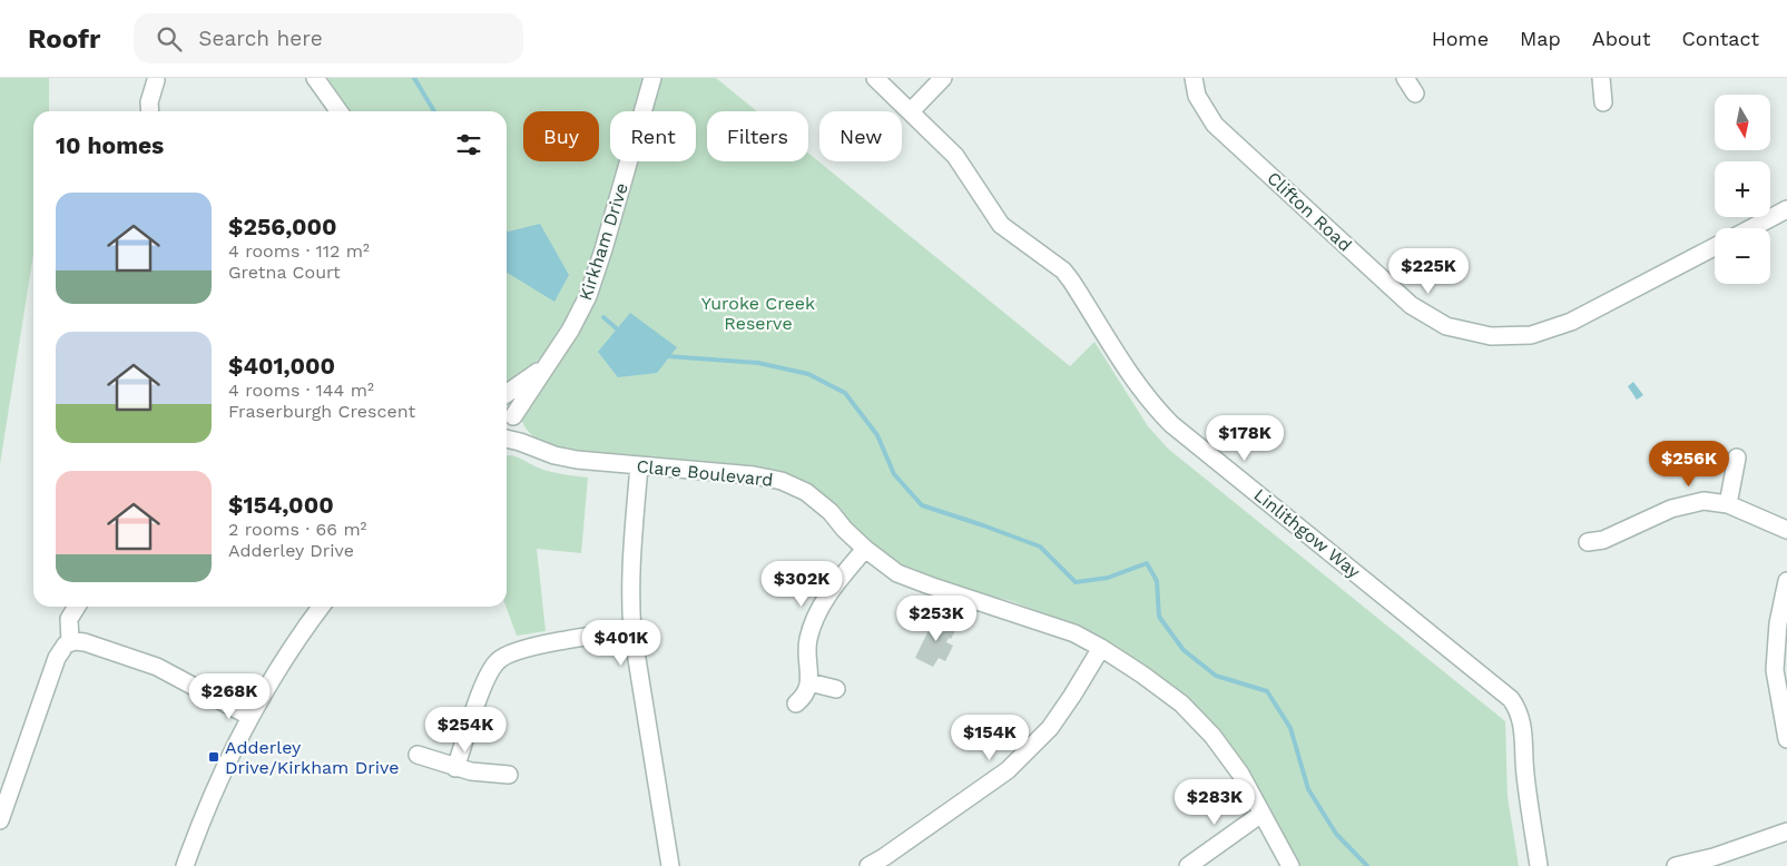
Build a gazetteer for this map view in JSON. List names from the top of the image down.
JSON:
{
  "streets": {
    "street": [
      "Clifton Road",
      "Kirkham Drive",
      "Clare Boulevard",
      "Linlithgow Way"
    ]
  },
  "parks": ["Yuroke Creek Reserve"],
  "places": {
    "transit": ["Adderley Drive/Kirkham Drive"]
  },
  "north": "bottom",
  "page": {
    "header": "Roofr",
    "search": "Search here",
    "nav": [
      "Home",
      "Map",
      "About",
      "Contact"
    ],
    "map_buttons": ["+", "−"],
    "chip": [
      "Buy",
      "Rent",
      "Filters",
      "New"
    ],
    "heading": "10 homes",
    "list": [
      {
        "name": "$256,000",
        "note": "4 rooms · 112 m² · Gretna Court"
      },
      {
        "name": "$401,000",
        "note": "4 rooms · 144 m² · Fraserburgh Crescent"
      },
      {
        "name": "$154,000",
        "note": "2 rooms · 66 m² · Adderley Drive"
      }
    ],
    "price": [
      "$225K",
      "$178K",
      "$256K",
      "$302K",
      "$253K",
      "$401K",
      "$268K",
      "$254K",
      "$154K",
      "$283K"
    ]
  }
}
